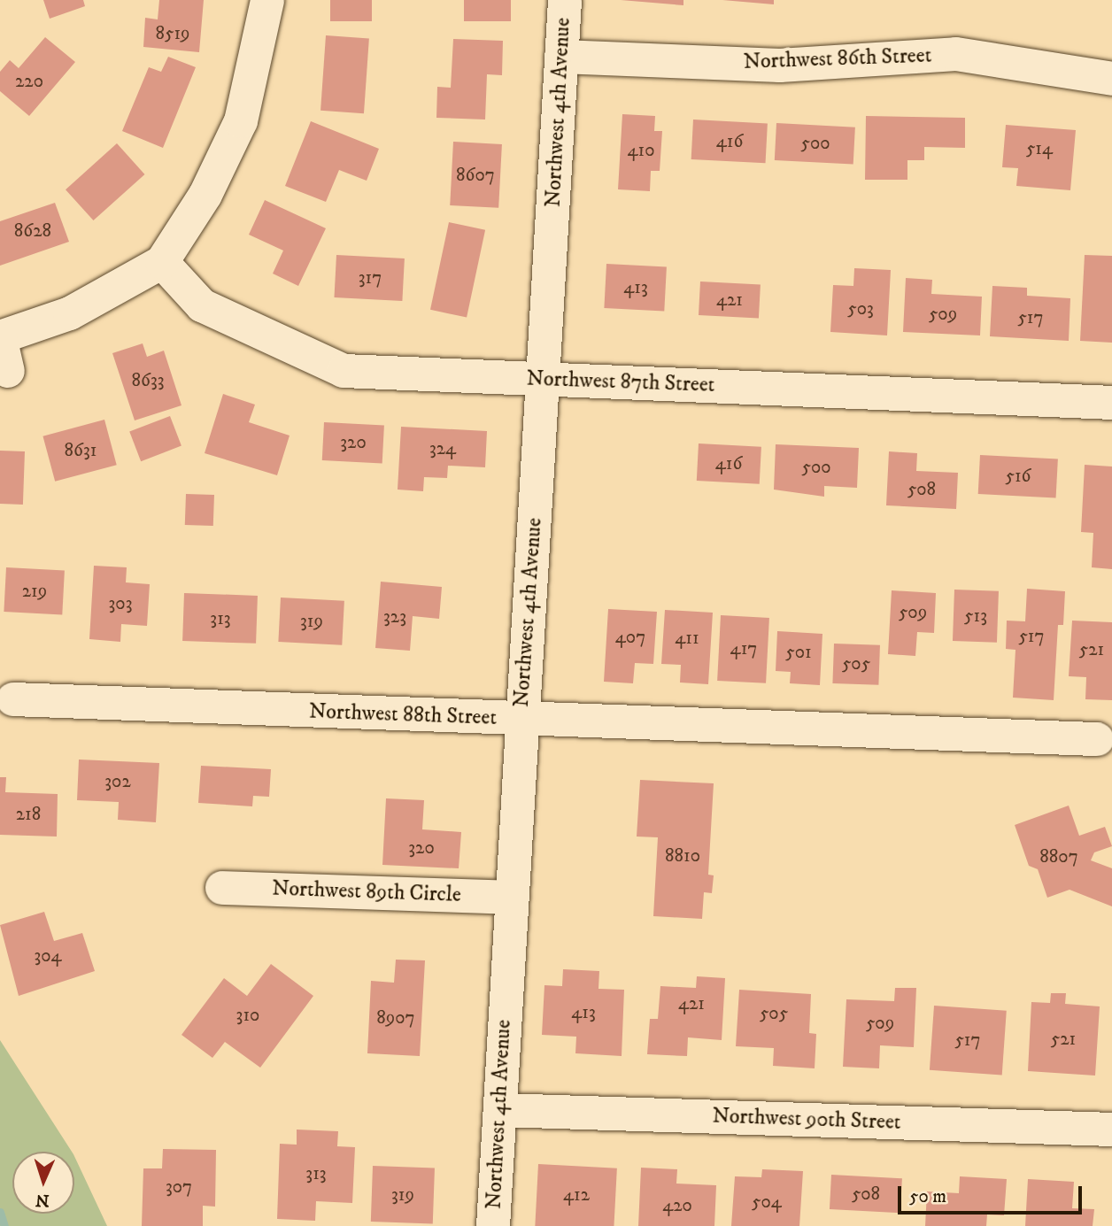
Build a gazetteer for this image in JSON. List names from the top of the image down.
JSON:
{
  "streets": {
    "street": [
      "Northwest 86th Street",
      "Northwest 4th Avenue",
      "Northwest 87th Street",
      "Northwest 88th Street",
      "Northwest 89th Circle",
      "Northwest 90th Street"
    ]
  },
  "crossings": [
    ["Northwest 86th Street", "Northwest 4th Avenue"],
    ["Northwest 4th Avenue", "Northwest 87th Street"],
    ["Northwest 4th Avenue", "Northwest 88th Street"],
    ["Northwest 4th Avenue", "Northwest 89th Circle"],
    ["Northwest 4th Avenue", "Northwest 90th Street"]
  ],
  "house_numbers": [
    "8519",
    "220",
    "416",
    "500",
    "514",
    "410",
    "8607",
    "8628",
    "317",
    "413",
    "421",
    "503",
    "509",
    "517",
    "8633",
    "320",
    "324",
    "8631",
    "416",
    "500",
    "516",
    "508",
    "219",
    "303",
    "509",
    "513",
    "323",
    "313",
    "319",
    "517",
    "407",
    "411",
    "417",
    "521",
    "501",
    "505",
    "302",
    "218",
    "320",
    "8810",
    "8807",
    "304",
    "421",
    "413",
    "505",
    "310",
    "8907",
    "509",
    "521",
    "517",
    "313",
    "307",
    "508",
    "319",
    "412",
    "504",
    "420"
  ],
  "scale_bar": "50 m",
  "north": "bottom"
}
